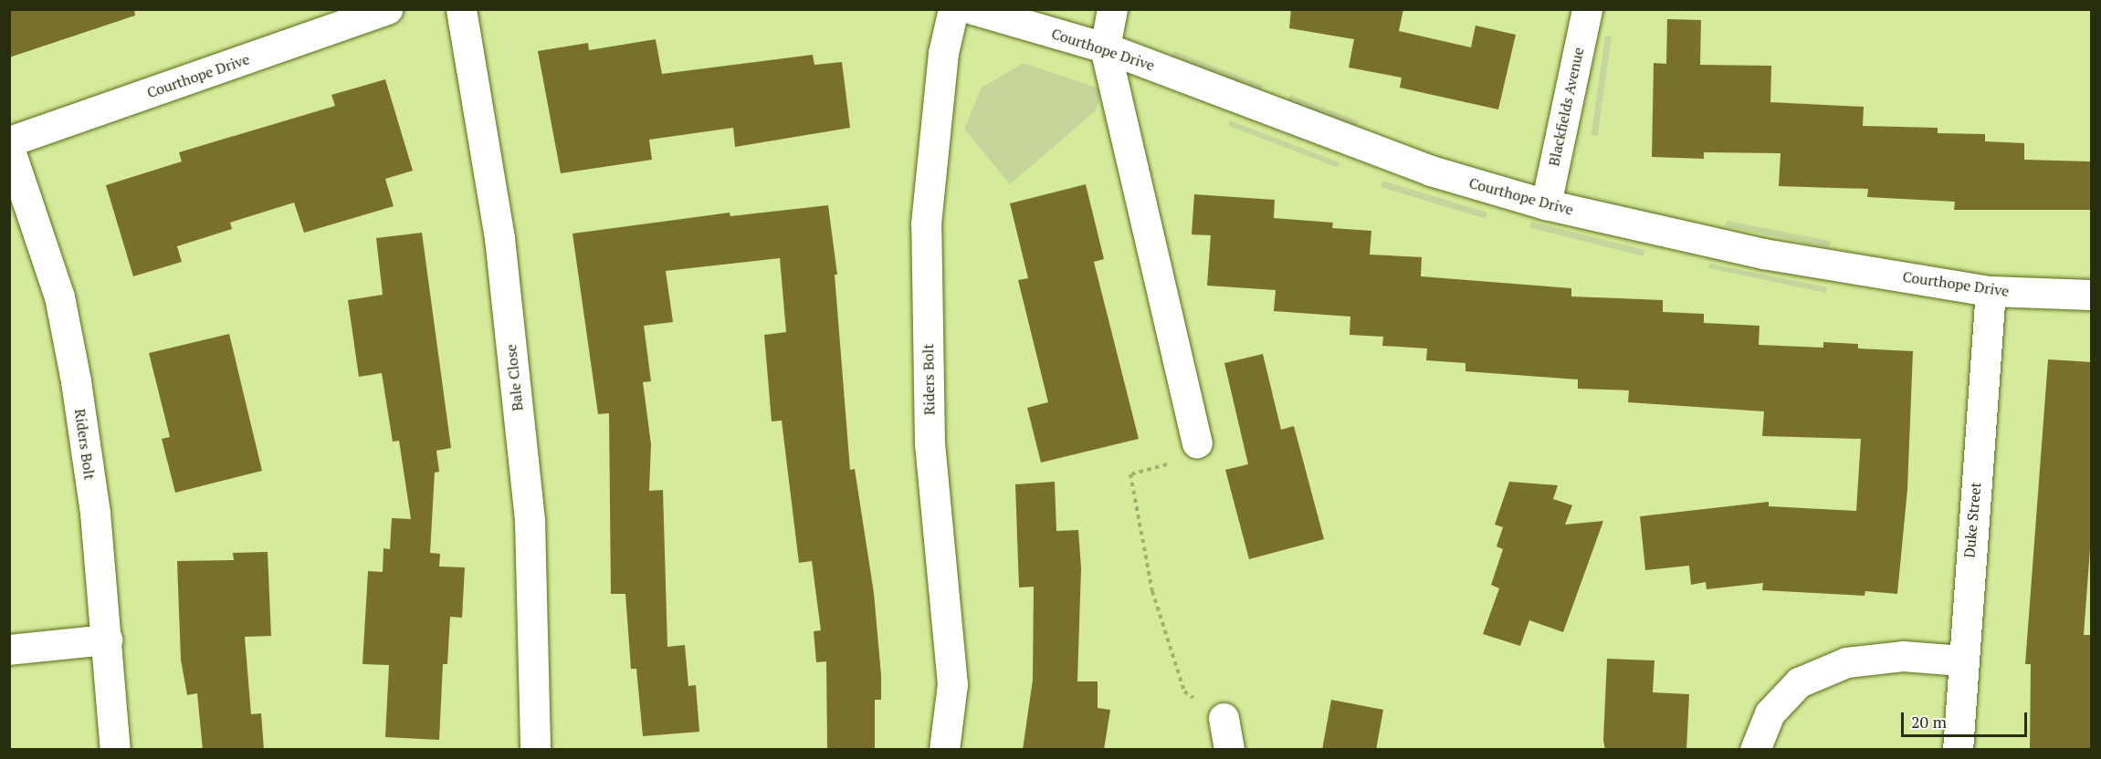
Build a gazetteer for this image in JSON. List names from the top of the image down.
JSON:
{
  "streets": {
    "street": [
      "Courthope Drive",
      "Blackfields Avenue",
      "Bale Close",
      "Riders Bolt",
      "Duke Street"
    ]
  },
  "crossings": [
    ["Courthope Drive", "Blackfields Avenue"],
    ["Courthope Drive", "Duke Street"]
  ],
  "scale_bar": "20 m"
}
